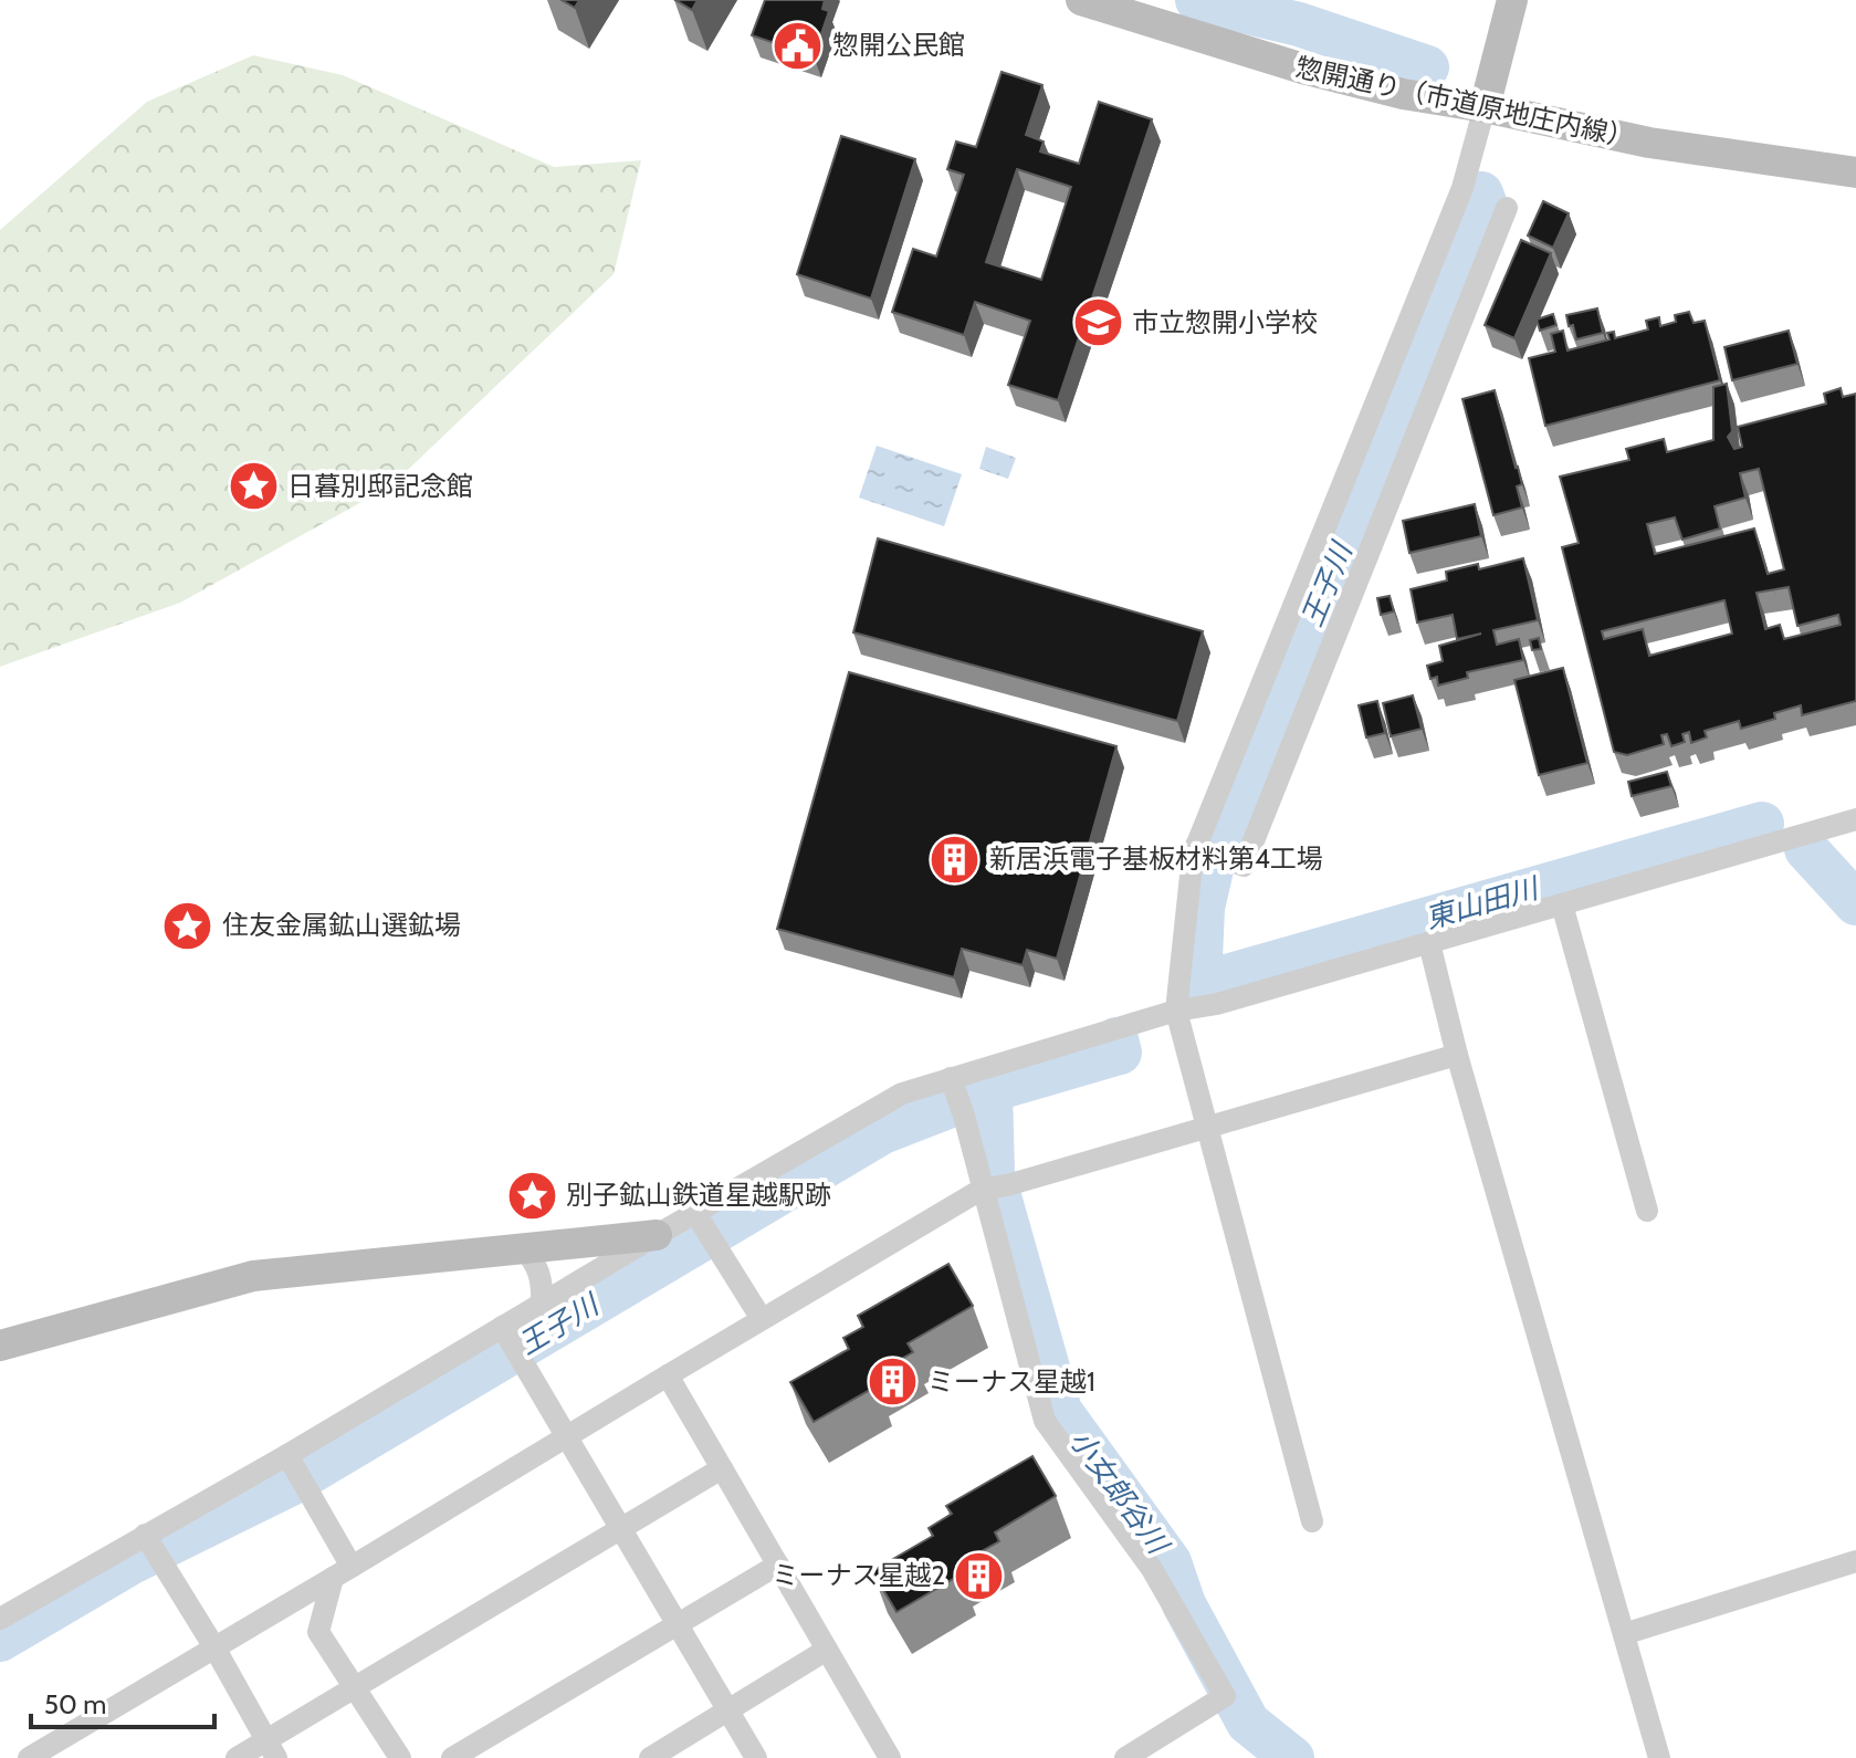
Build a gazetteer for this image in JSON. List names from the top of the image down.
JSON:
{
  "streets": {
    "street": ["惣開通り（市道原地庄内線）"]
  },
  "water": ["王子川", "東山田川", "小女郎谷川"],
  "places": {
    "public building": ["惣開公民館"],
    "school or university": ["市立惣開小学校"],
    "place": ["日暮別邸記念館", "住友金属鉱山選鉱場", "別子鉱山鉄道星越駅跡"],
    "building": ["新居浜電子基板材料第4工場", "ミーナス星越1", "ミーナス星越2"]
  },
  "scale_bar": "50 m"
}
